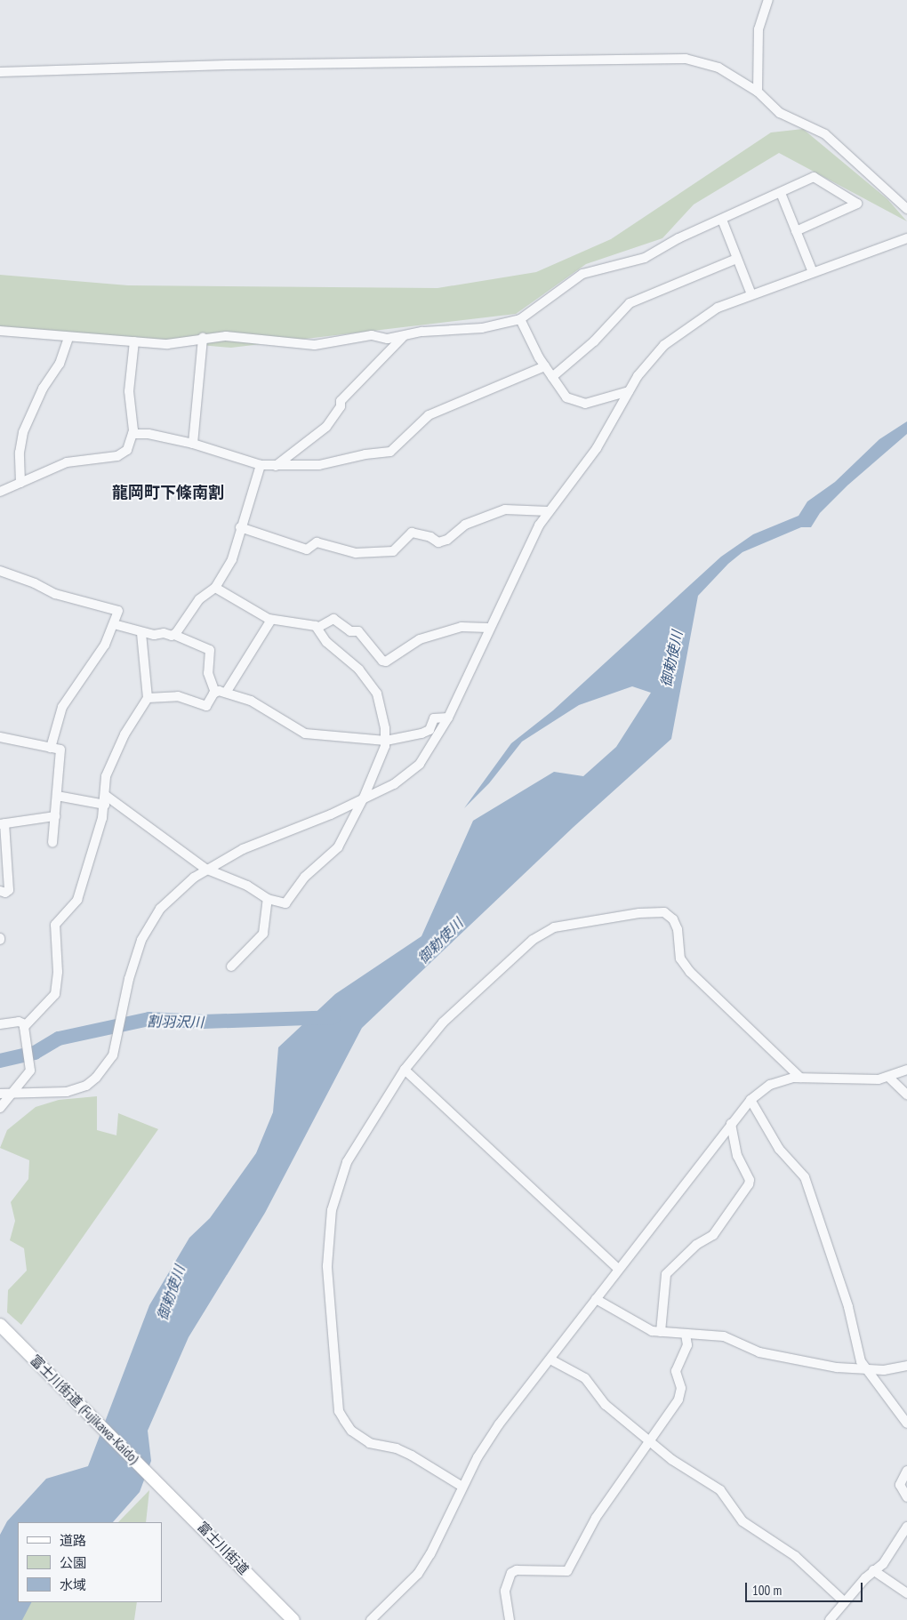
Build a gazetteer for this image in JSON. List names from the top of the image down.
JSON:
{
  "streets": {
    "main road": ["富士川街道 (Fujikawa-Kaido)", "富士川街道"]
  },
  "crossings": [
    ["富士川街道 (Fujikawa-Kaido)", "富士川街道"]
  ],
  "districts": ["龍岡町下條南割"],
  "water": ["御勅使川", "割羽沢川"],
  "legend": ["道路", "公園", "水域"],
  "scale_bar": "100 m"
}
